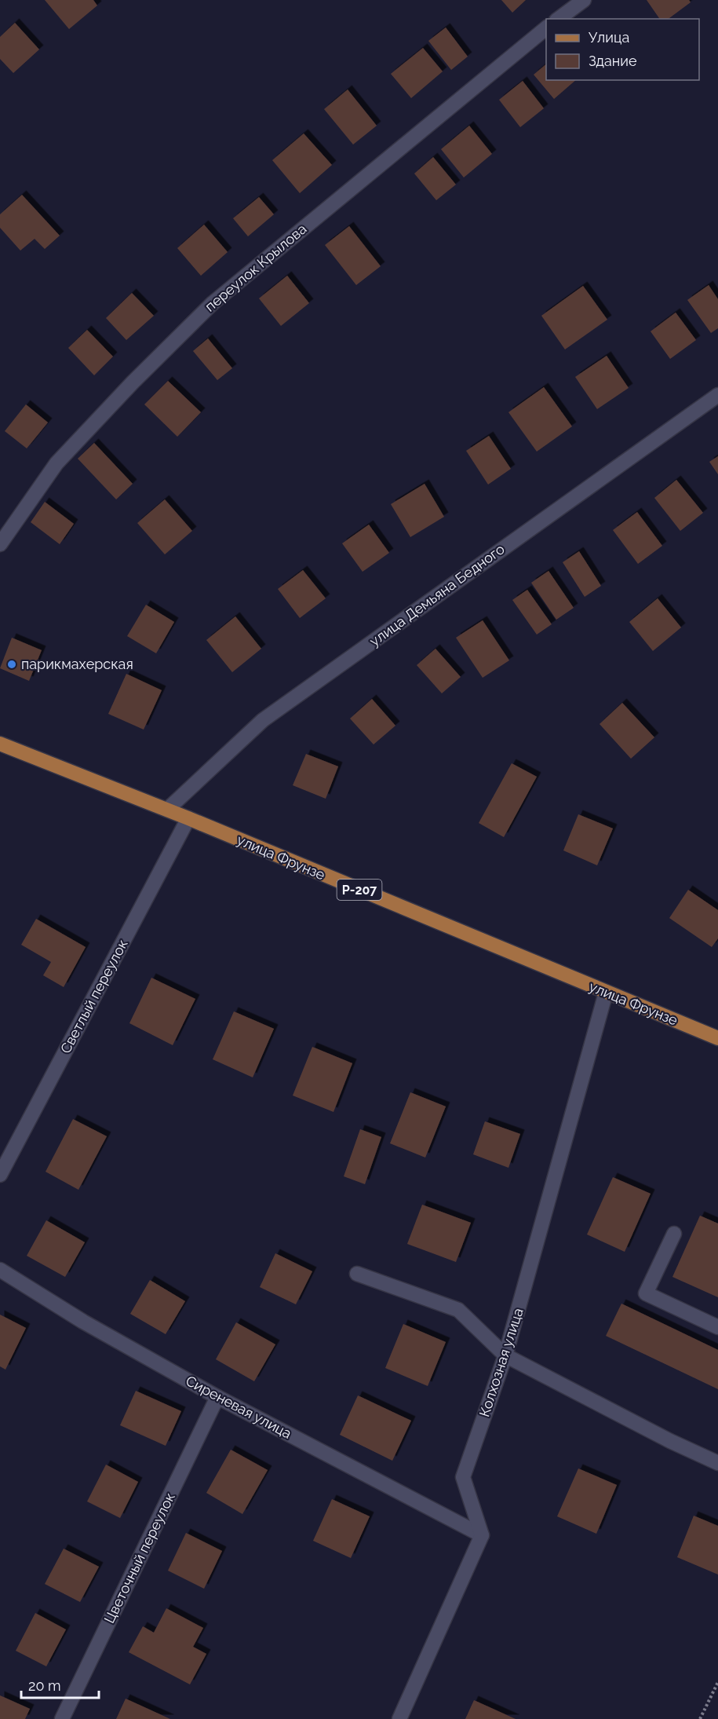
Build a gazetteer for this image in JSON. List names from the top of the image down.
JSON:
{
  "streets": {
    "main road": ["улица Фрунзе", "Р-207"],
    "street": [
      "переулок Крылова",
      "улица Демьяна Бедного",
      "Светлый переулок",
      "Колхозная улица",
      "Сиреневая улица",
      "Цветочный переулок"
    ]
  },
  "crossings": [
    ["улица Демьяна Бедного", "улица Фрунзе"],
    ["улица Фрунзе", "Светлый переулок"],
    ["улица Фрунзе", "Колхозная улица"],
    ["Колхозная улица", "Сиреневая улица"],
    ["Сиреневая улица", "Цветочный переулок"]
  ],
  "places": ["парикмахерская"],
  "legend": ["Улица", "Здание"],
  "scale_bar": "20 m"
}
